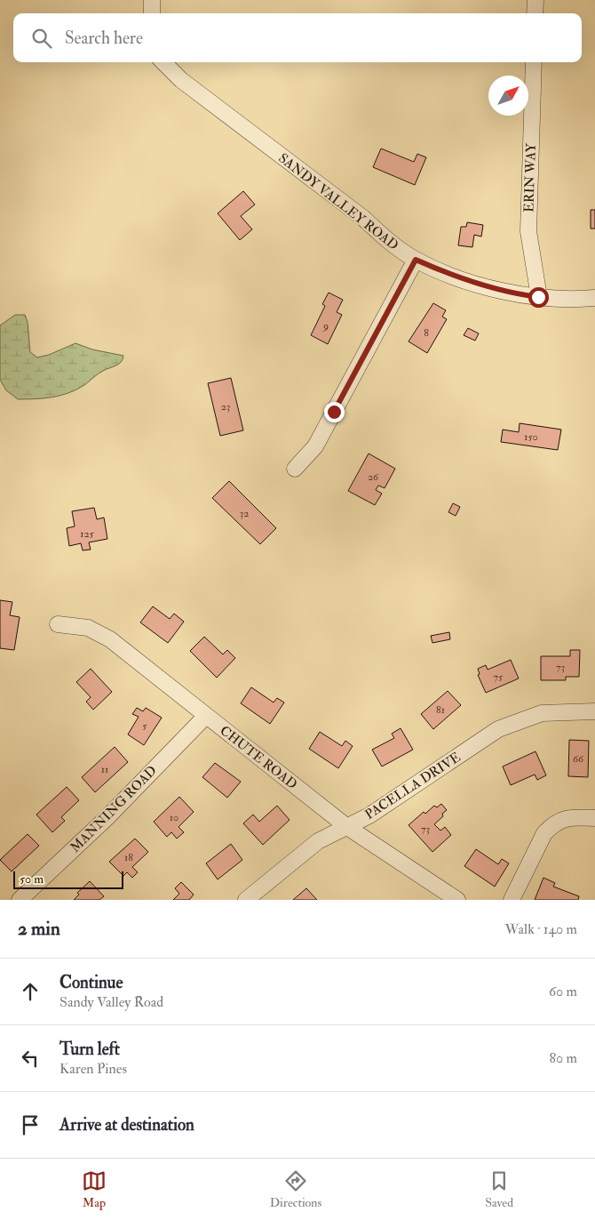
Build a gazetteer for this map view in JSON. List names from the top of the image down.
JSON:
{
  "streets": {
    "street": [
      "ERIN WAY",
      "SANDY VALLEY ROAD",
      "CHUTE ROAD",
      "PACELLA DRIVE",
      "MANNING ROAD"
    ]
  },
  "crossings": [
    ["ERIN WAY", "SANDY VALLEY ROAD"],
    ["CHUTE ROAD", "PACELLA DRIVE"],
    ["CHUTE ROAD", "MANNING ROAD"]
  ],
  "house_numbers": [
    "9",
    "8",
    "23",
    "150",
    "26",
    "32",
    "125",
    "73",
    "75",
    "81",
    "5",
    "66",
    "11",
    "10",
    "73",
    "18"
  ],
  "scale_bar": "50 m",
  "north": "top right",
  "page": {
    "search": "Search here",
    "scale": "50 m",
    "heading": ["2 min", "Walk · 140 m"],
    "list": [
      ["Continue", "Sandy Valley Road", "60 m"],
      ["Turn left", "Karen Pines", "80 m"],
      "Arrive at destination"
    ],
    "nav": ["Map", "Directions", "Saved"]
  }
}
